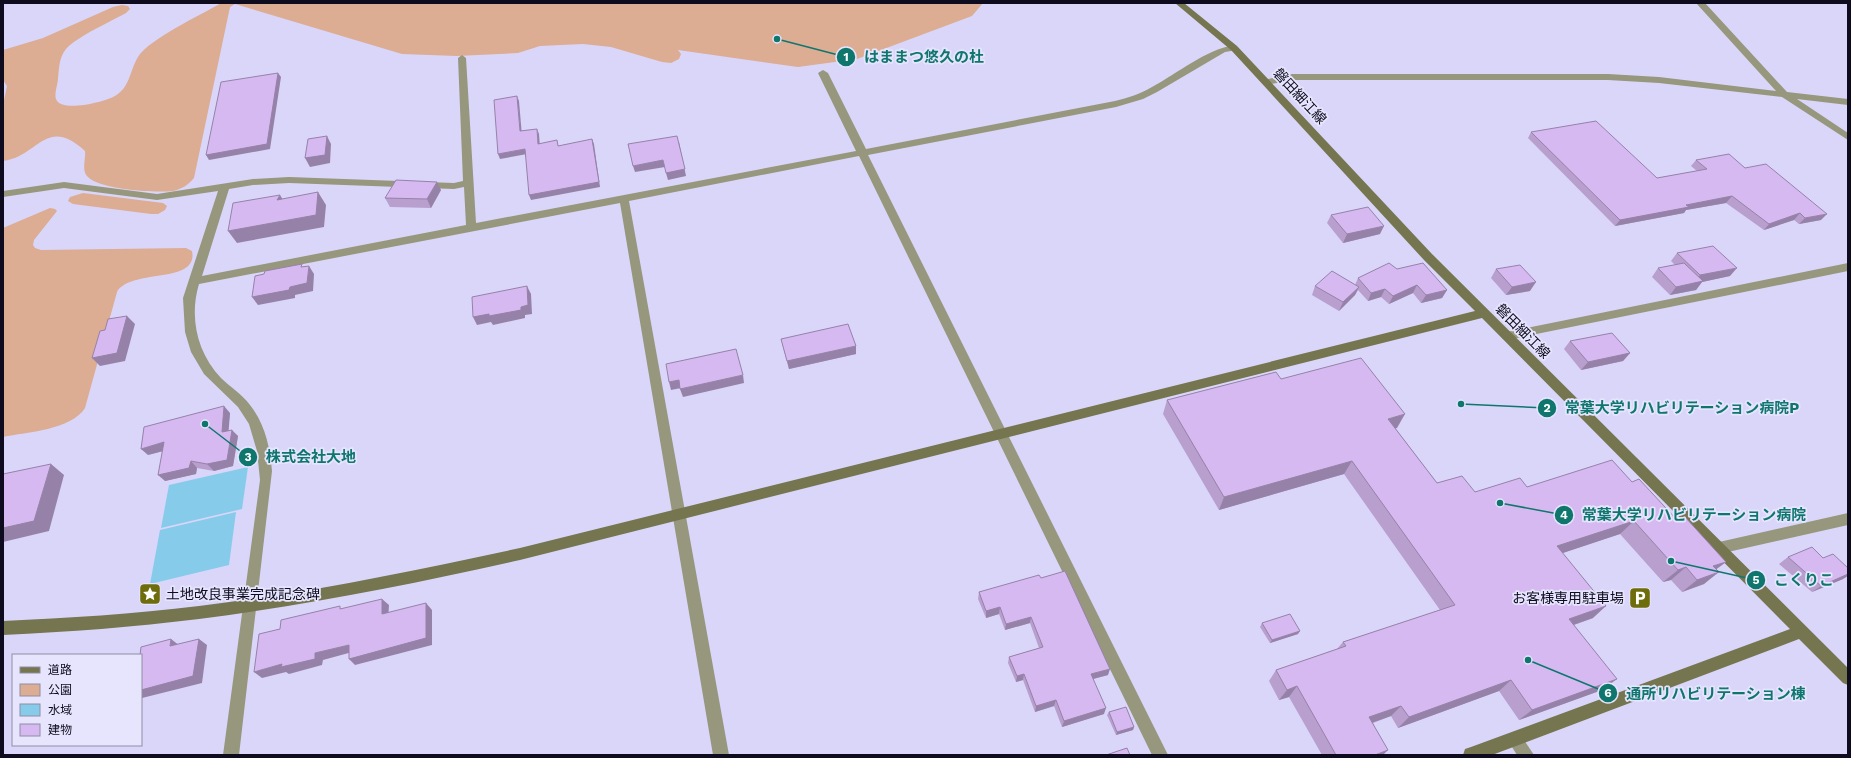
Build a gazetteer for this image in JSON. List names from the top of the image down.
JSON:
{
  "streets": {
    "street": ["磐田細江線"]
  },
  "places": {
    "other": [
      "はままつ悠久の杜",
      "常葉大学リハビリテーション病院P",
      "株式会社大地",
      "常葉大学リハビリテーション病院",
      "こくりこ",
      "通所リハビリテーション棟"
    ],
    "place": ["土地改良事業完成記念碑"],
    "parking": ["お客様専用駐車場"]
  },
  "legend": [
    "道路",
    "公園",
    "水域",
    "建物"
  ]
}
